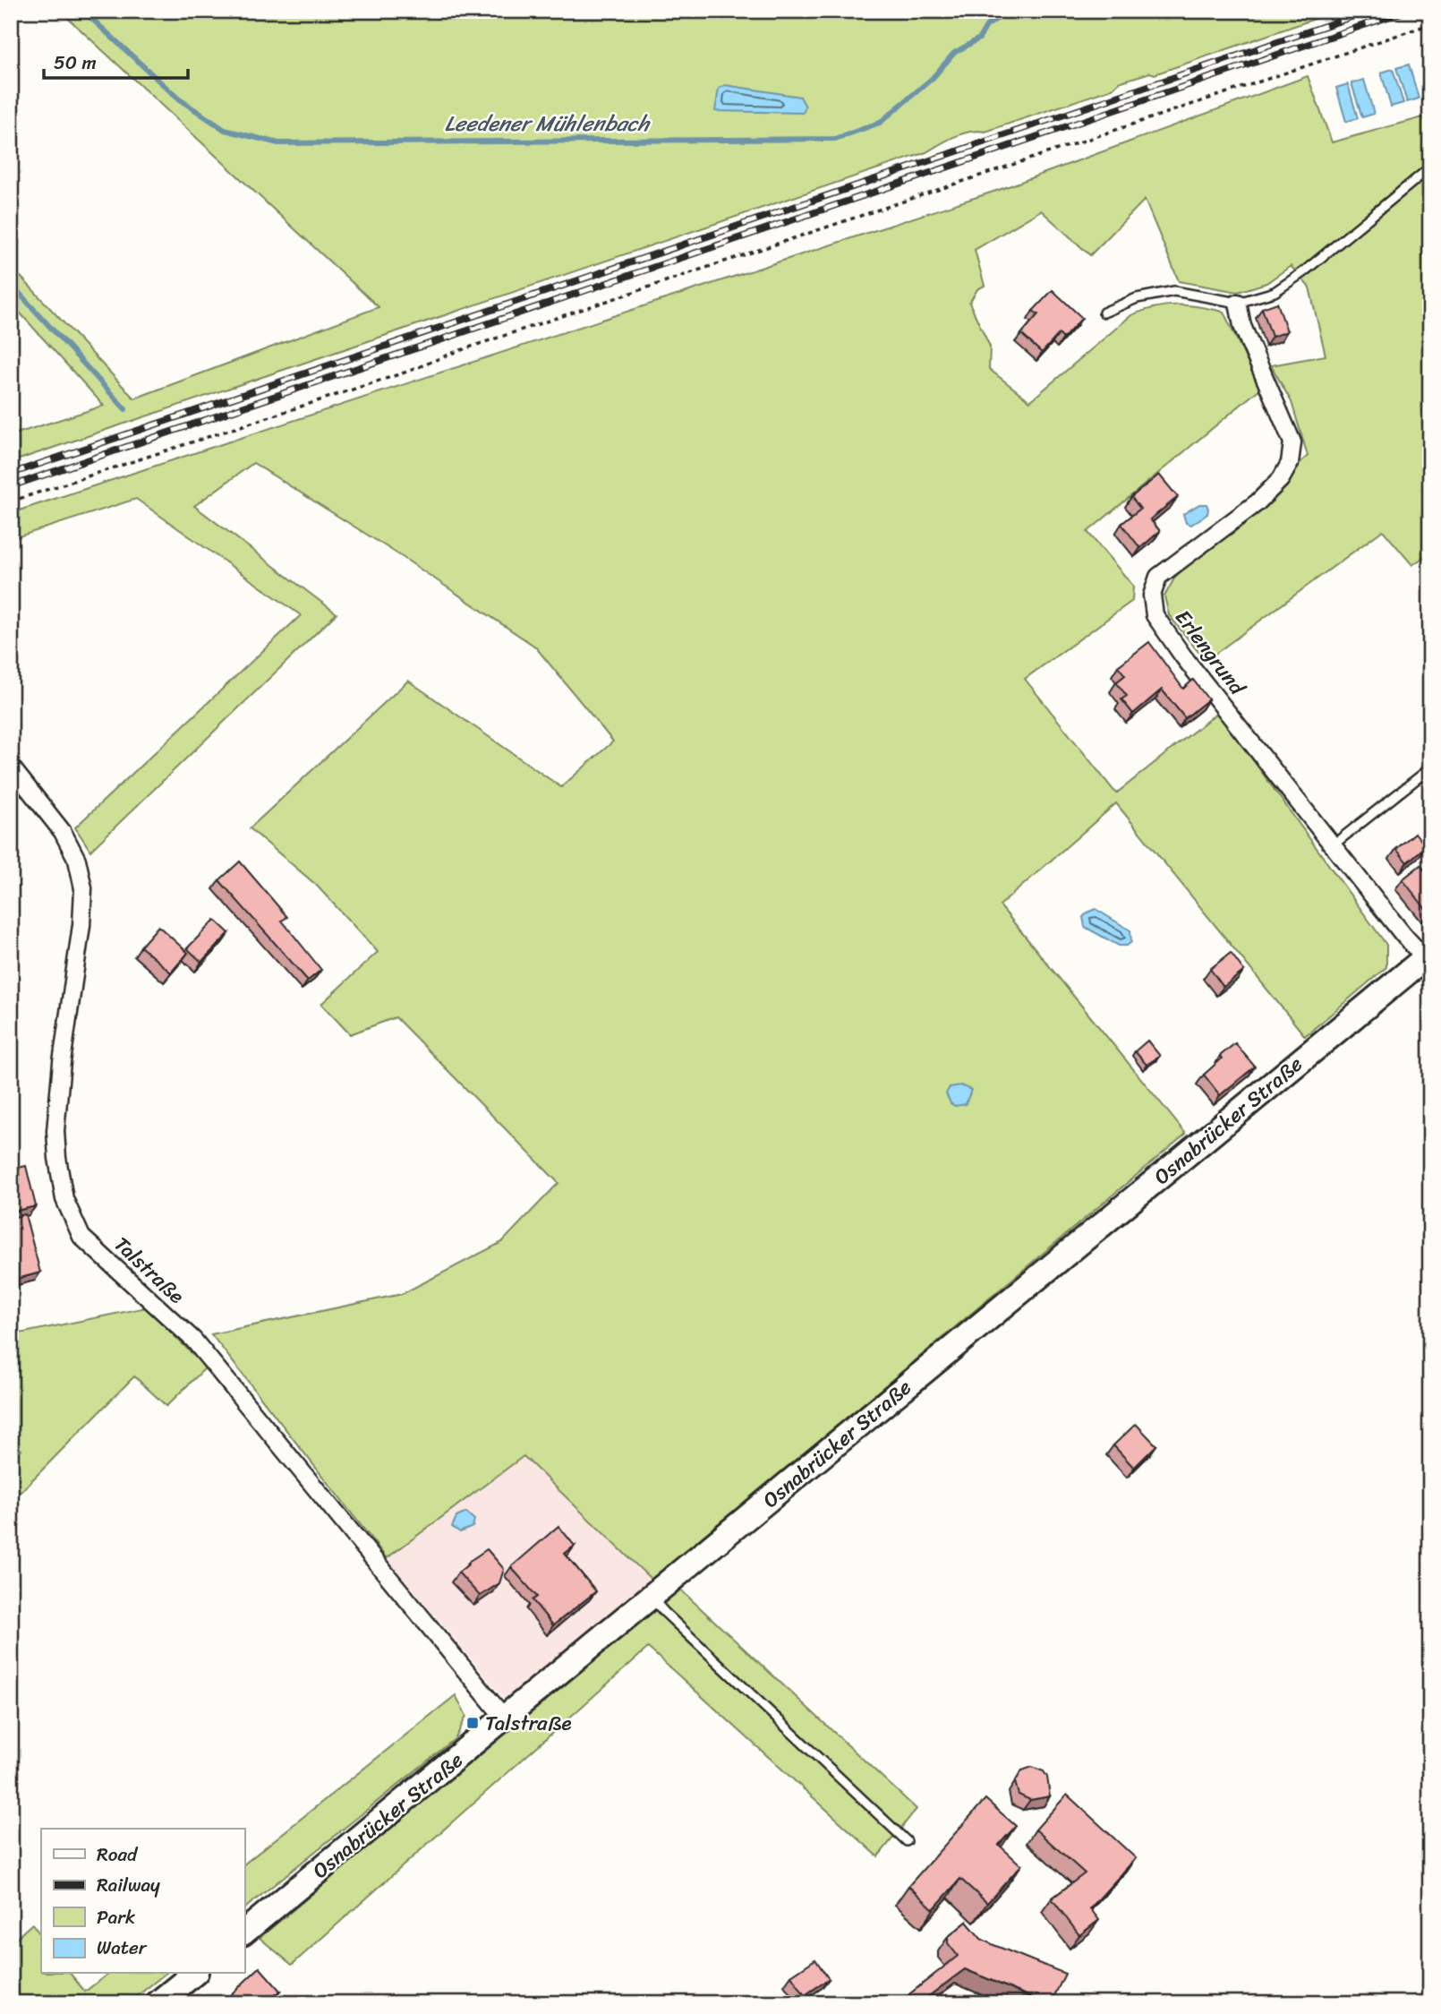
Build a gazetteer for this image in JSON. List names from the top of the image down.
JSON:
{
  "streets": {
    "main road": ["Osnabrücker Straße"],
    "street": ["Erlengrund", "Talstraße"]
  },
  "crossings": [
    ["Erlengrund", "Osnabrücker Straße"],
    ["Osnabrücker Straße", "Talstraße"]
  ],
  "water": ["Leedener Mühlenbach"],
  "places": {
    "transit": ["Talstraße"]
  },
  "legend": [
    "Road",
    "Railway",
    "Park",
    "Water"
  ],
  "scale_bar": "50 m"
}
